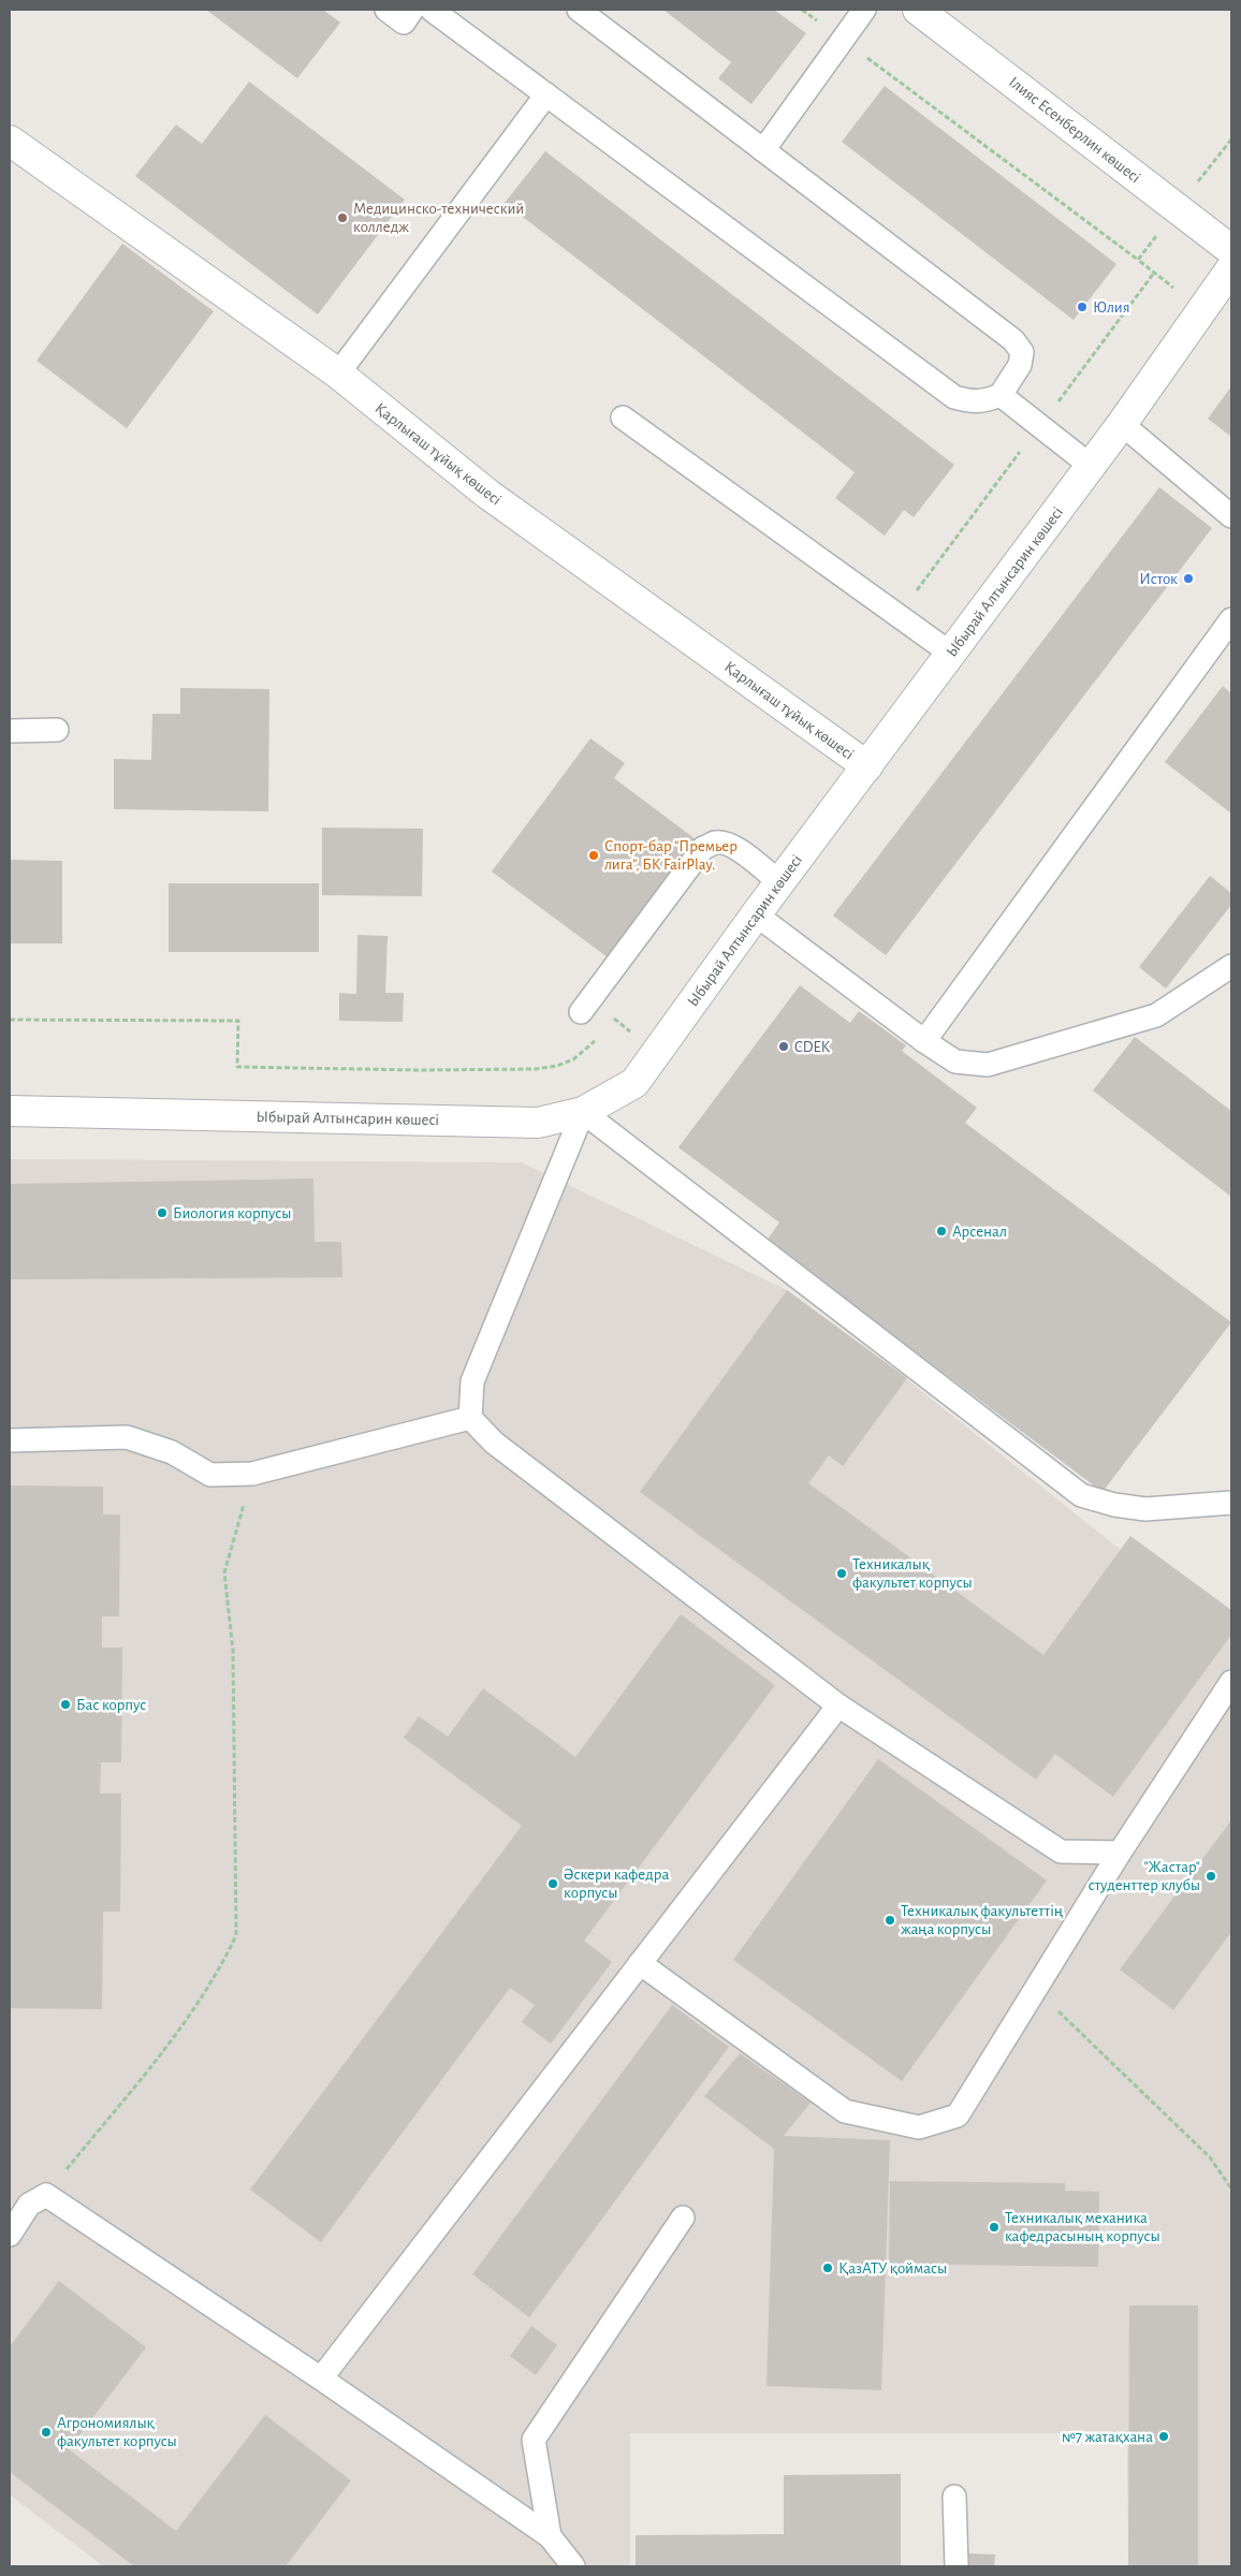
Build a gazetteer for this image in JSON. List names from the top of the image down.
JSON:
{
  "streets": {
    "street": ["Ілияс Есенберлин көшесі", "Қарлығаш тұйық көшесі", "Ыбырай Алтынсарин көшесі"]
  },
  "crossings": [
    ["Қарлығаш тұйық көшесі", "Ыбырай Алтынсарин көшесі"]
  ],
  "places": [
    "Медицинско-технический колледж",
    "Юлия",
    "Исток",
    "Спорт-бар \"Премьер лига\", БК FairPlay.",
    "CDEK",
    "Биология корпусы",
    "Арсенал",
    "Техникалық факультет корпусы",
    "Бас корпус",
    "\"Жастар\" студенттер клубы",
    "Әскери кафедра корпусы",
    "Техникалық факультеттің жаңа корпусы",
    "Техникалық механика кафедрасының корпусы",
    "ҚазАТУ қоймасы",
    "Агрономиялық факультет корпусы",
    "№7 жатақхана"
  ]
}
